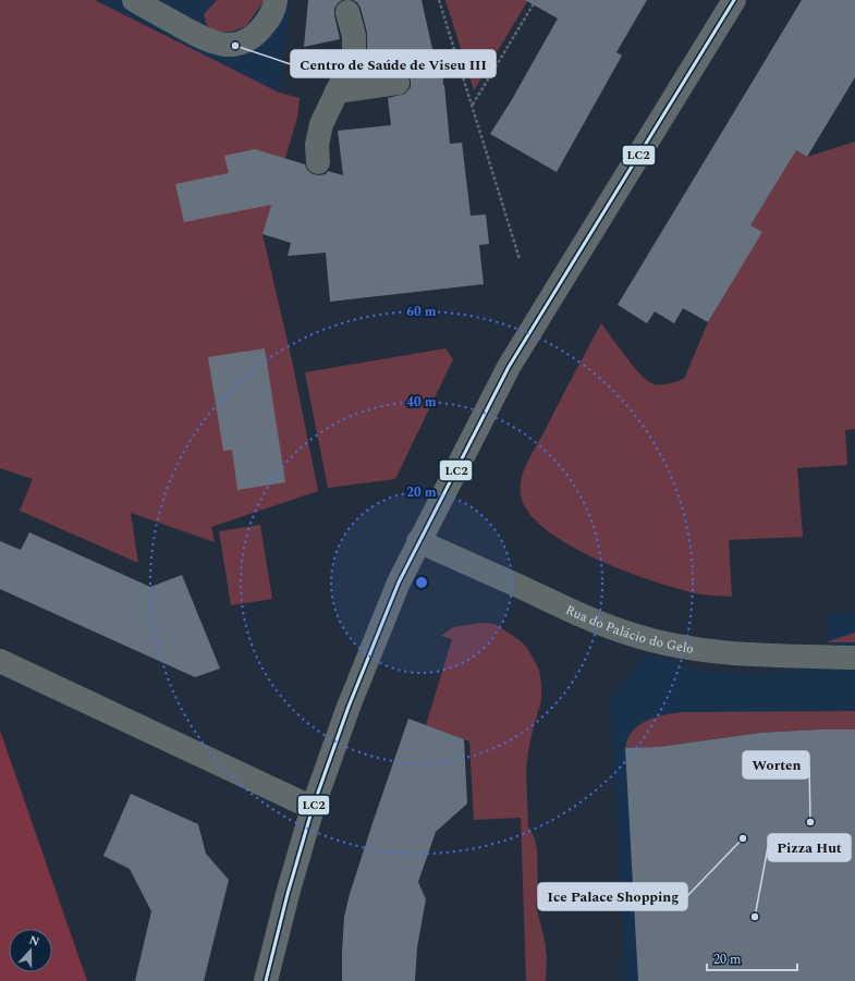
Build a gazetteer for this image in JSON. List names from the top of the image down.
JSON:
{
  "streets": {
    "street": ["Rua do Palácio do Gelo"]
  },
  "places": [
    "Centro de Saúde de Viseu III",
    "Worten",
    "Ice Palace Shopping",
    "Pizza Hut"
  ],
  "lines": ["transit line LC2"],
  "scale_bar": "20 m",
  "north": "top",
  "rings": ["60 m", "40 m", "20 m"]
}
